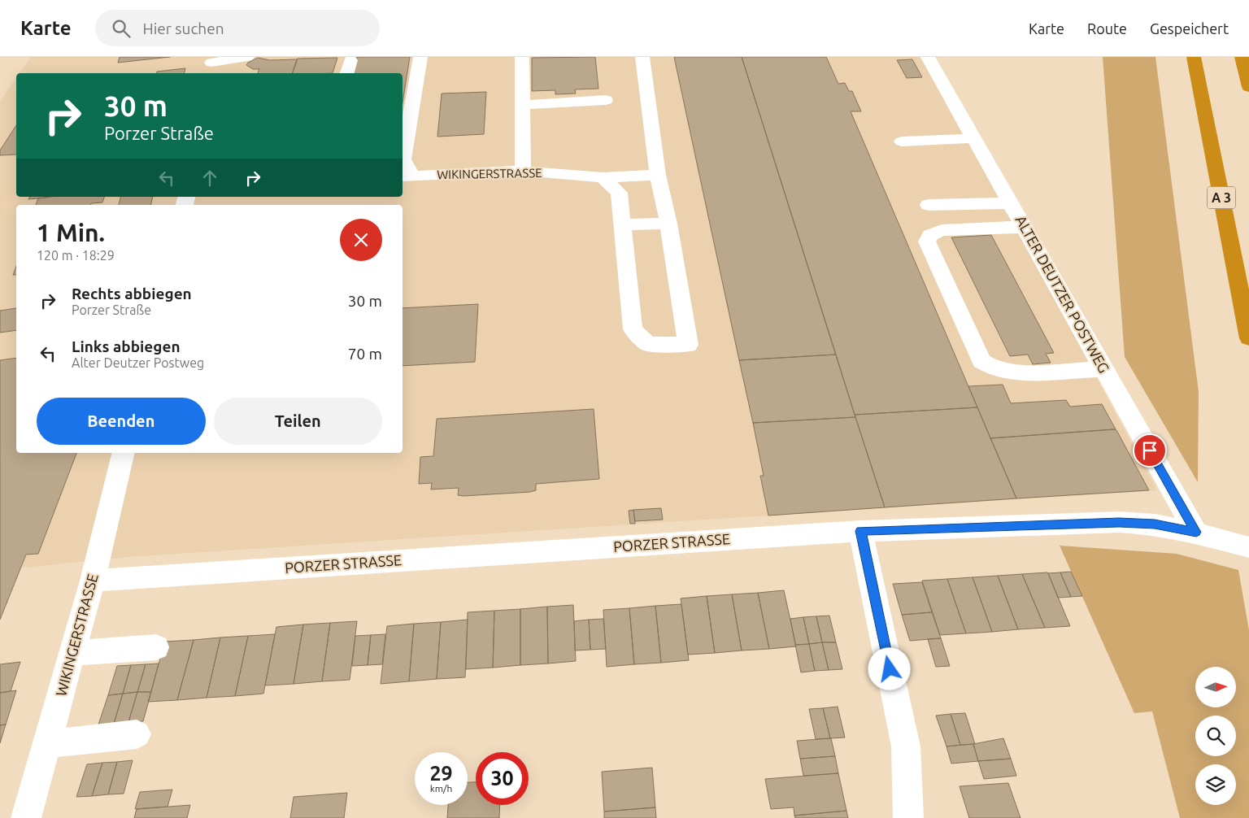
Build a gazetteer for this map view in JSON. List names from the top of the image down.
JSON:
{
  "streets": {
    "highway": ["A 3"],
    "street": ["WIKINGERSTRASSE", "ALTER DEUTZER POSTWEG", "PORZER STRASSE"]
  },
  "crossings": [
    ["WIKINGERSTRASSE", "PORZER STRASSE"],
    ["ALTER DEUTZER POSTWEG", "PORZER STRASSE"]
  ],
  "north": "right",
  "page": {
    "header": "Karte",
    "search": "Hier suchen",
    "nav": ["Karte", "Route", "Gespeichert"],
    "turn": ["30 m", "Porzer Straße"],
    "heading": ["1 Min.", "120 m · 18:29"],
    "list": [
      {
        "name": "Rechts abbiegen",
        "note": "Porzer Straße",
        "value": "30 m"
      },
      {
        "name": "Links abbiegen",
        "note": "Alter Deutzer Postweg",
        "value": "70 m"
      }
    ],
    "buttons": ["Beenden", "Teilen"],
    "speed": "29 km/h",
    "limit": "30"
  }
}
